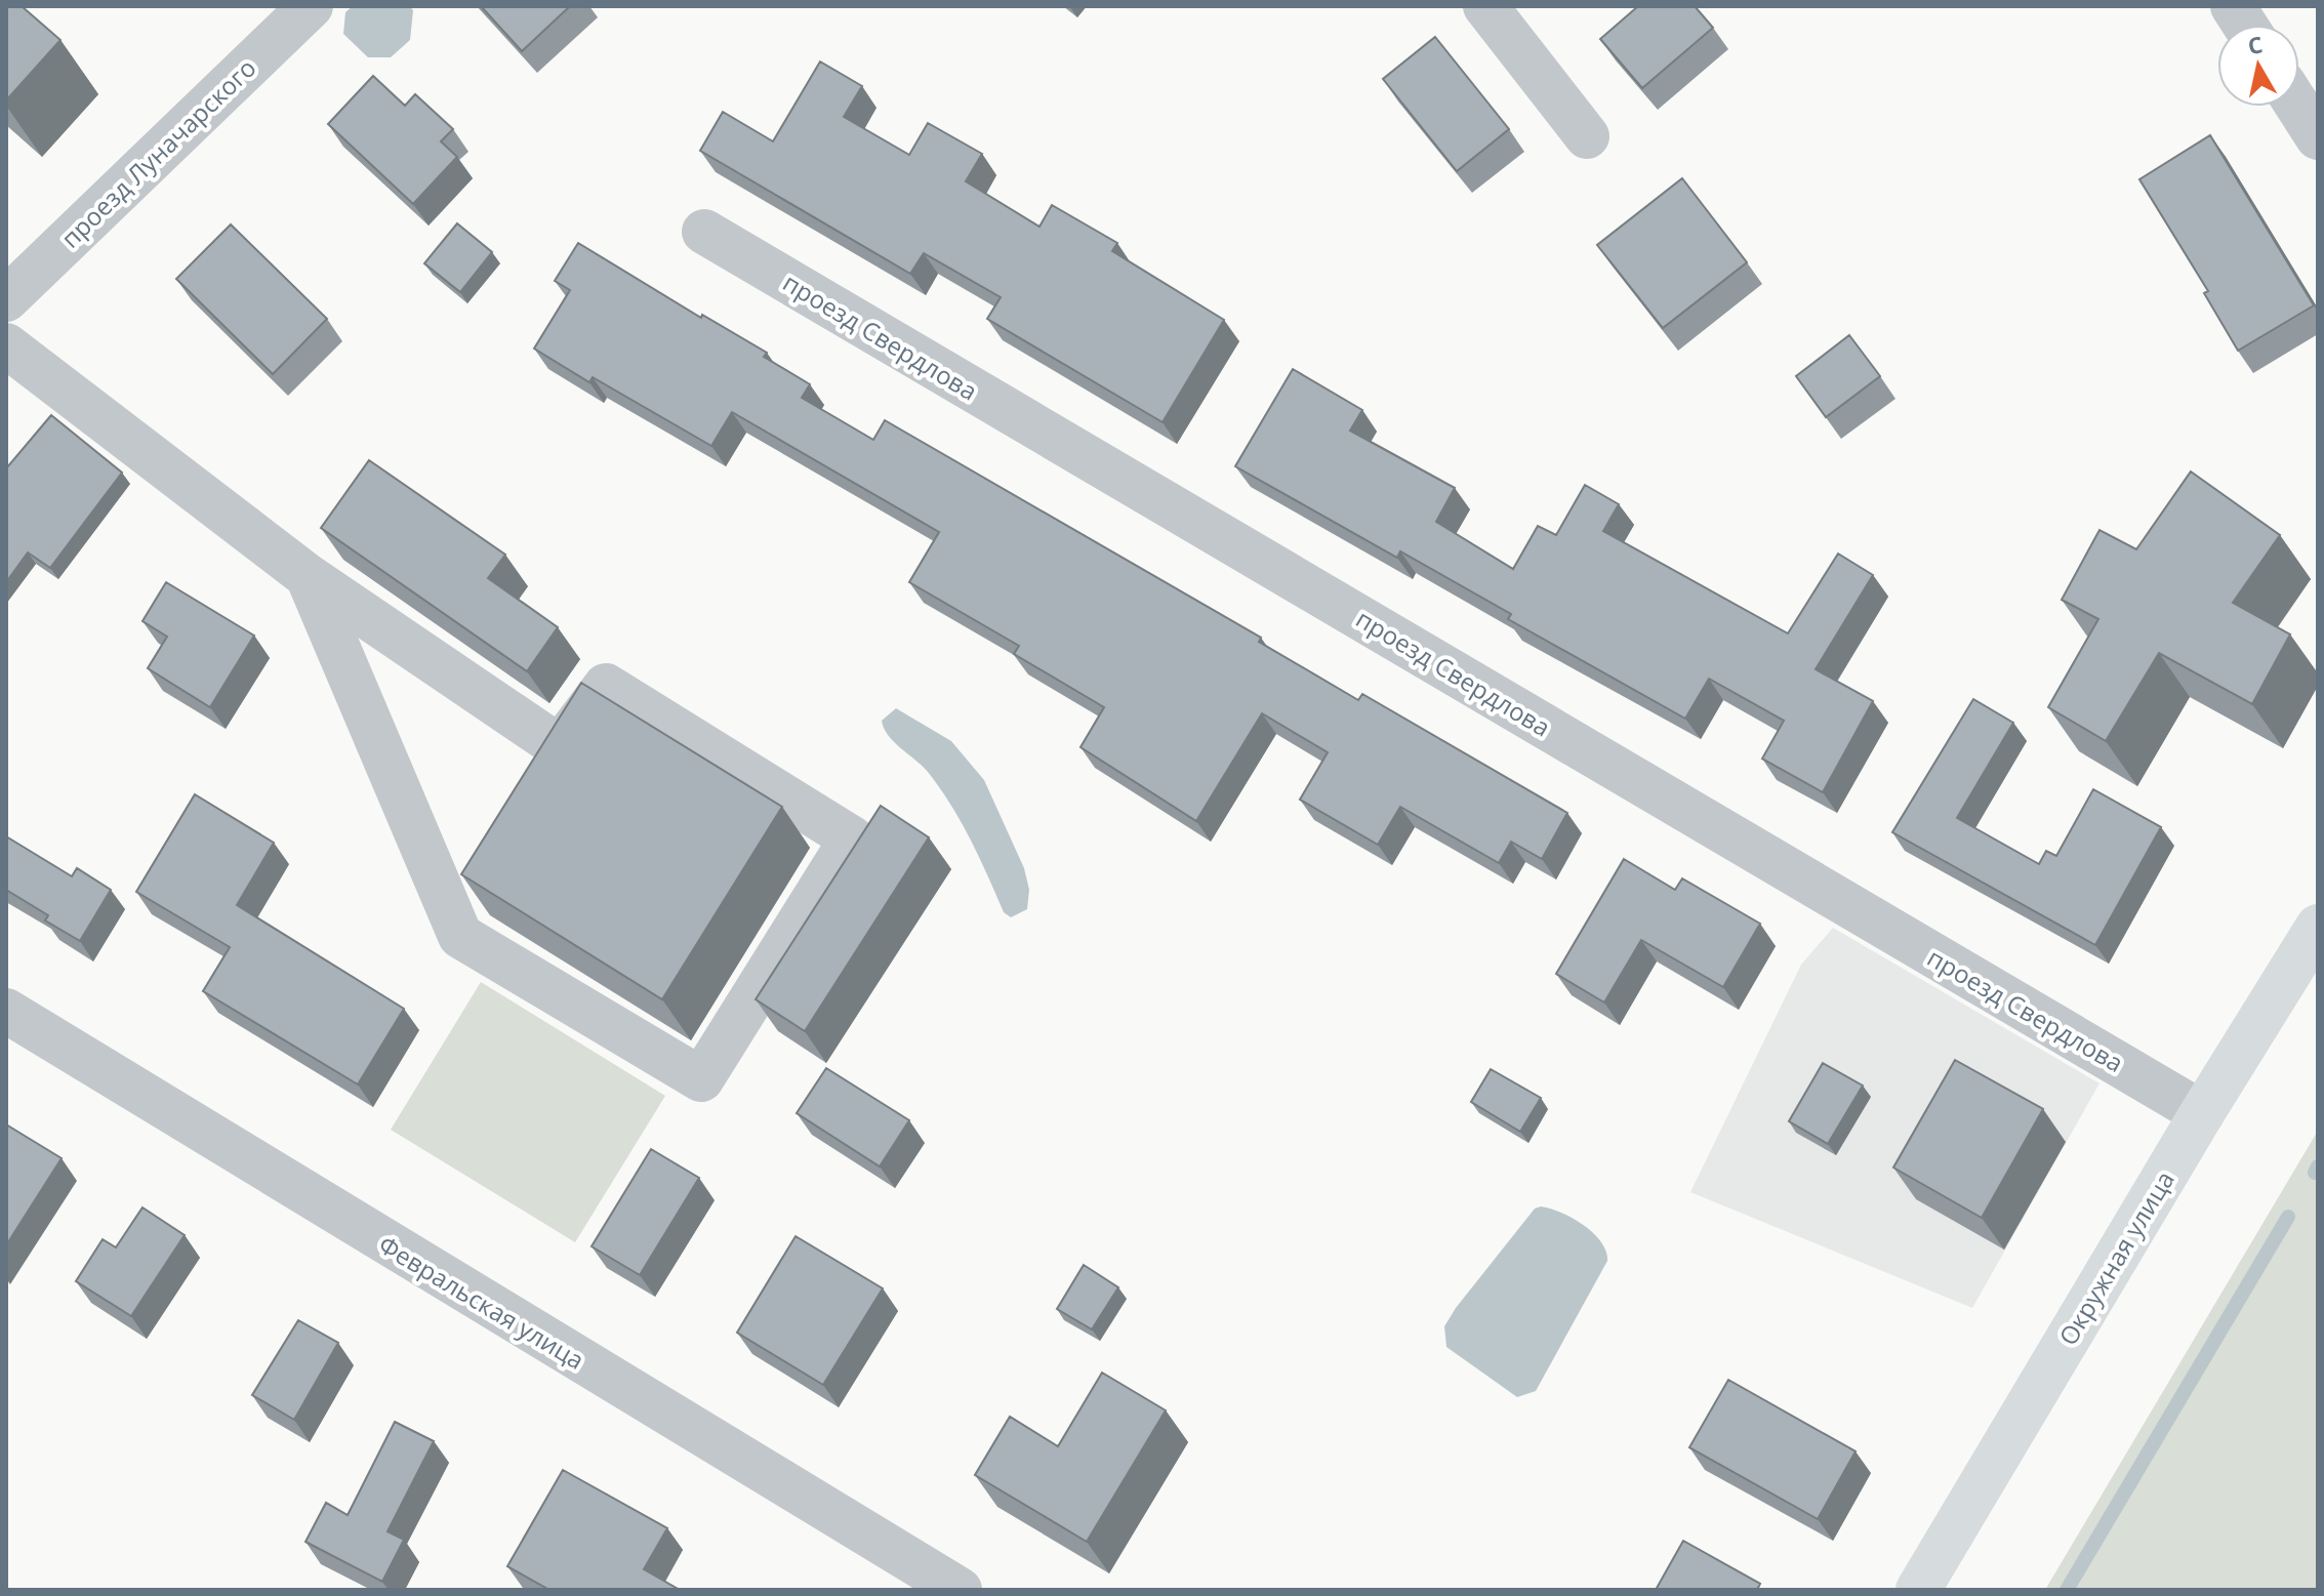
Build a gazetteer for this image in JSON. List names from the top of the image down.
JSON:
{
  "streets": {
    "main road": ["Окружная улица"],
    "street": ["проезд Луначарского", "проезд Свердлова", "Февральская улица"]
  },
  "crossings": [
    ["проезд Свердлова", "Окружная улица"]
  ],
  "north": "top"
}
